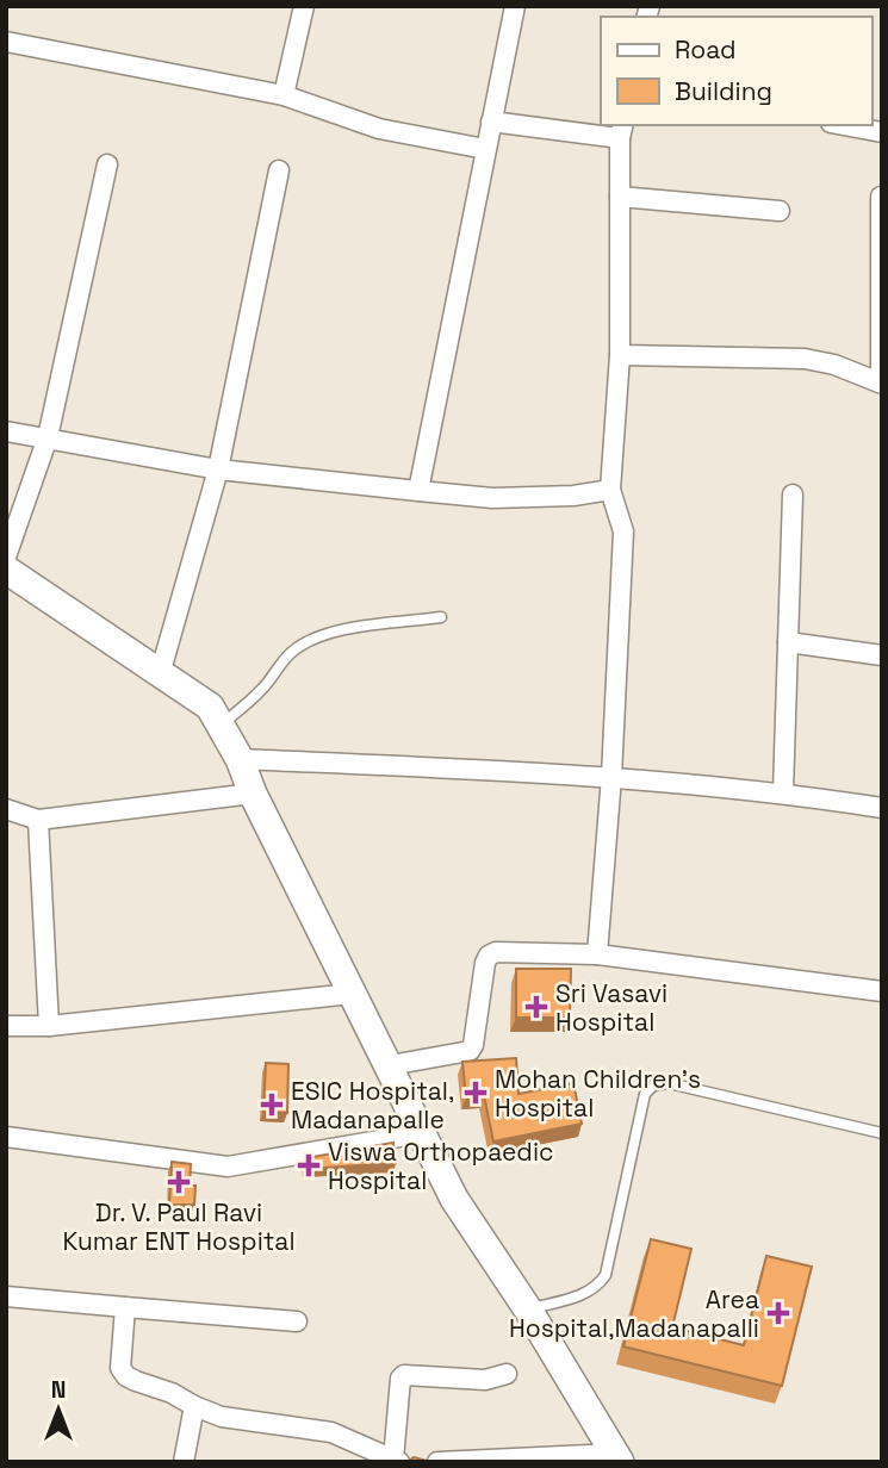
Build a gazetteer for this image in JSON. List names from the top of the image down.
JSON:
{
  "places": {
    "health": [
      "Sri Vasavi Hospital",
      "Mohan Children's Hospital",
      "ESIC Hospital, Madanapalle",
      "Viswa Orthopaedic Hospital",
      "Dr. V. Paul Ravi Kumar ENT Hospital",
      "Area Hospital,Madanapalli"
    ]
  },
  "legend": ["Road", "Building"],
  "north": "top"
}
